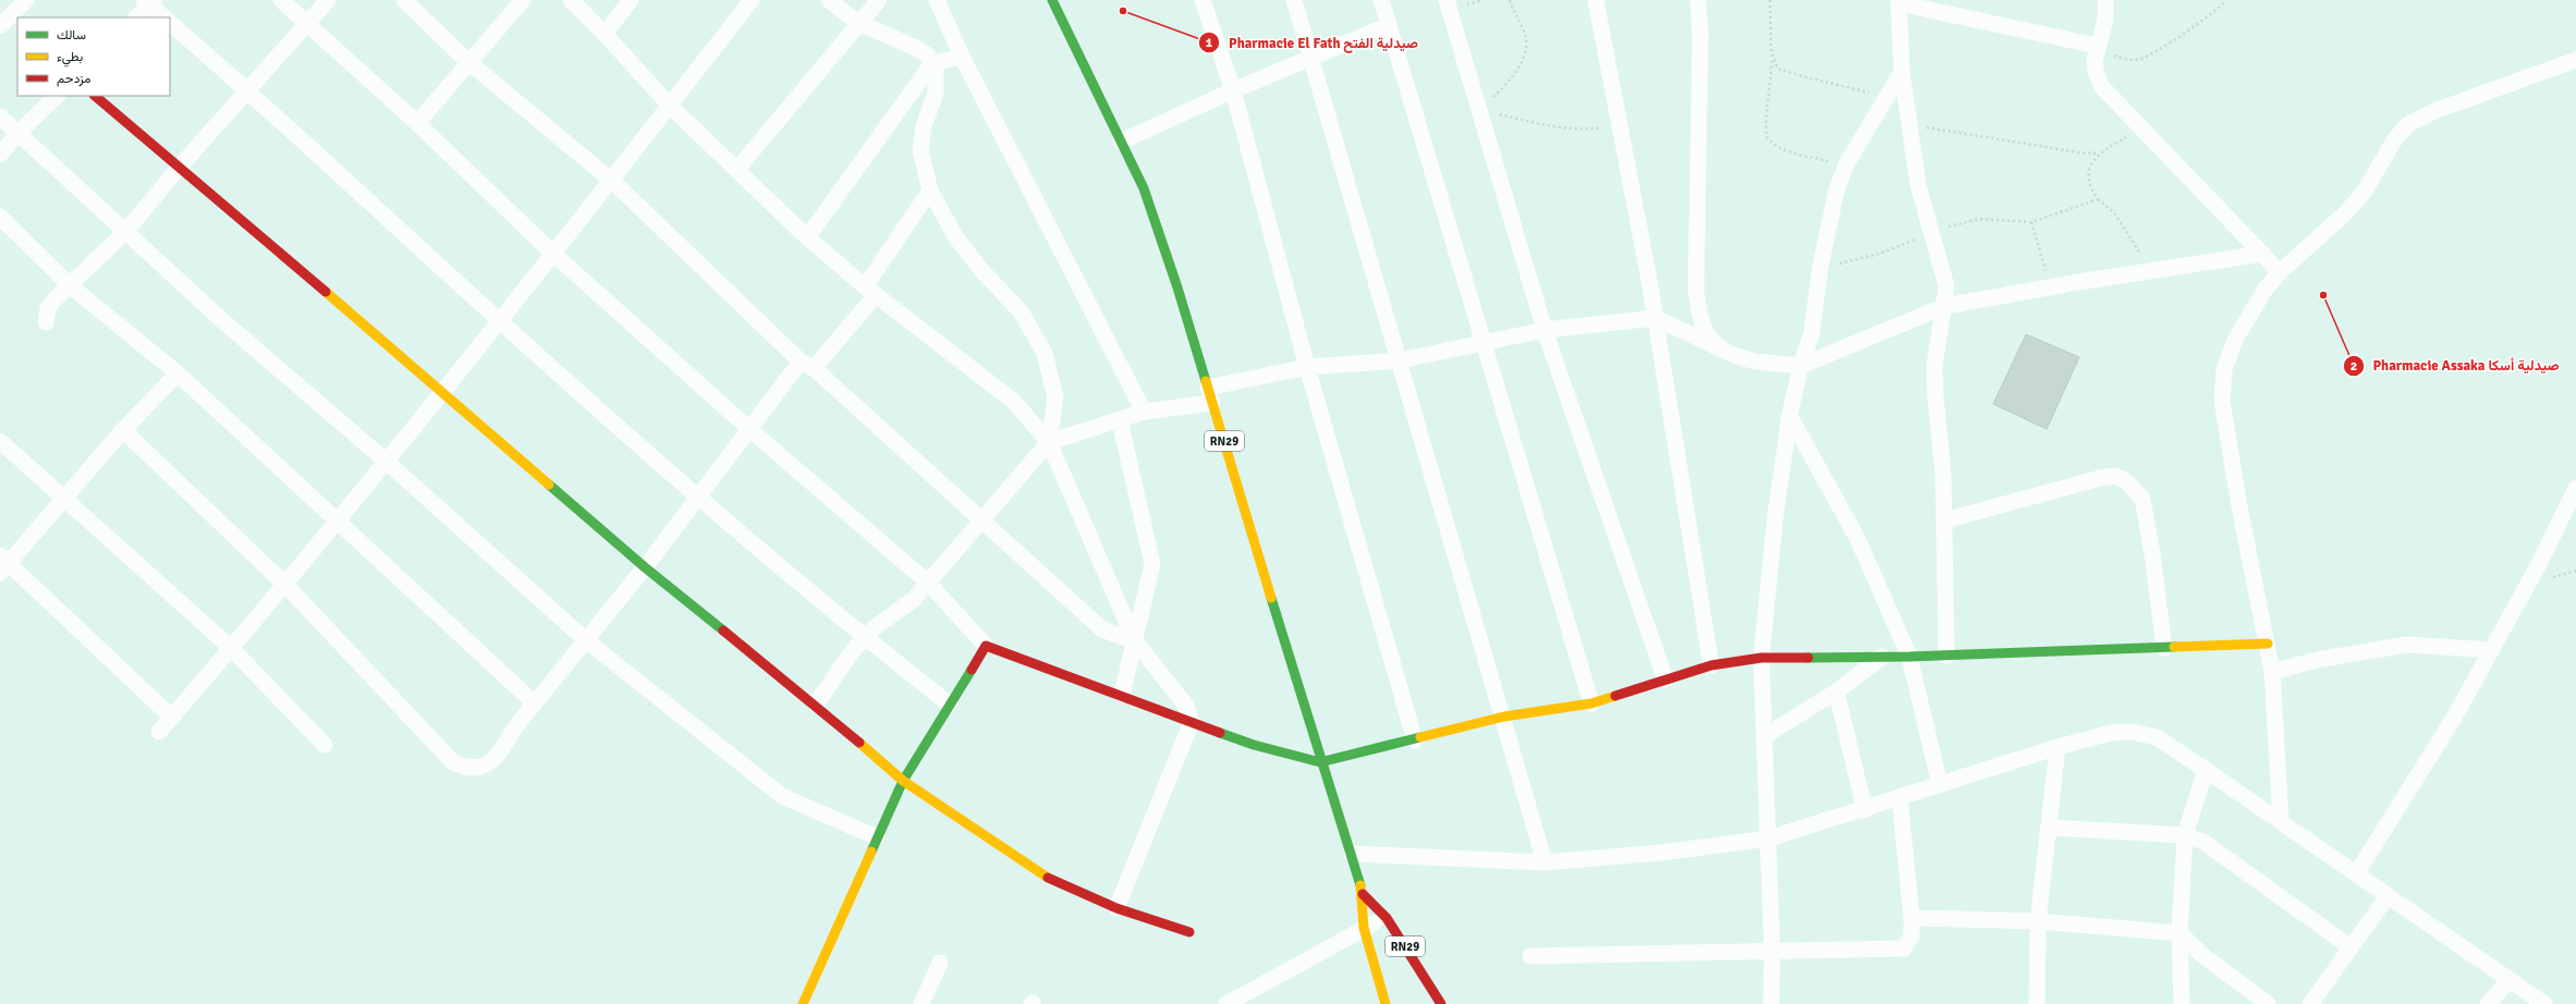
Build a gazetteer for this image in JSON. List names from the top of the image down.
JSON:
{
  "streets": {
    "street": ["RN29"]
  },
  "places": ["Pharmacie El Fath صيدلية الفتح", "Pharmacie Assaka صيدلية أسكا"],
  "legend": ["سالك", "بطيء", "مزدحم"]
}
